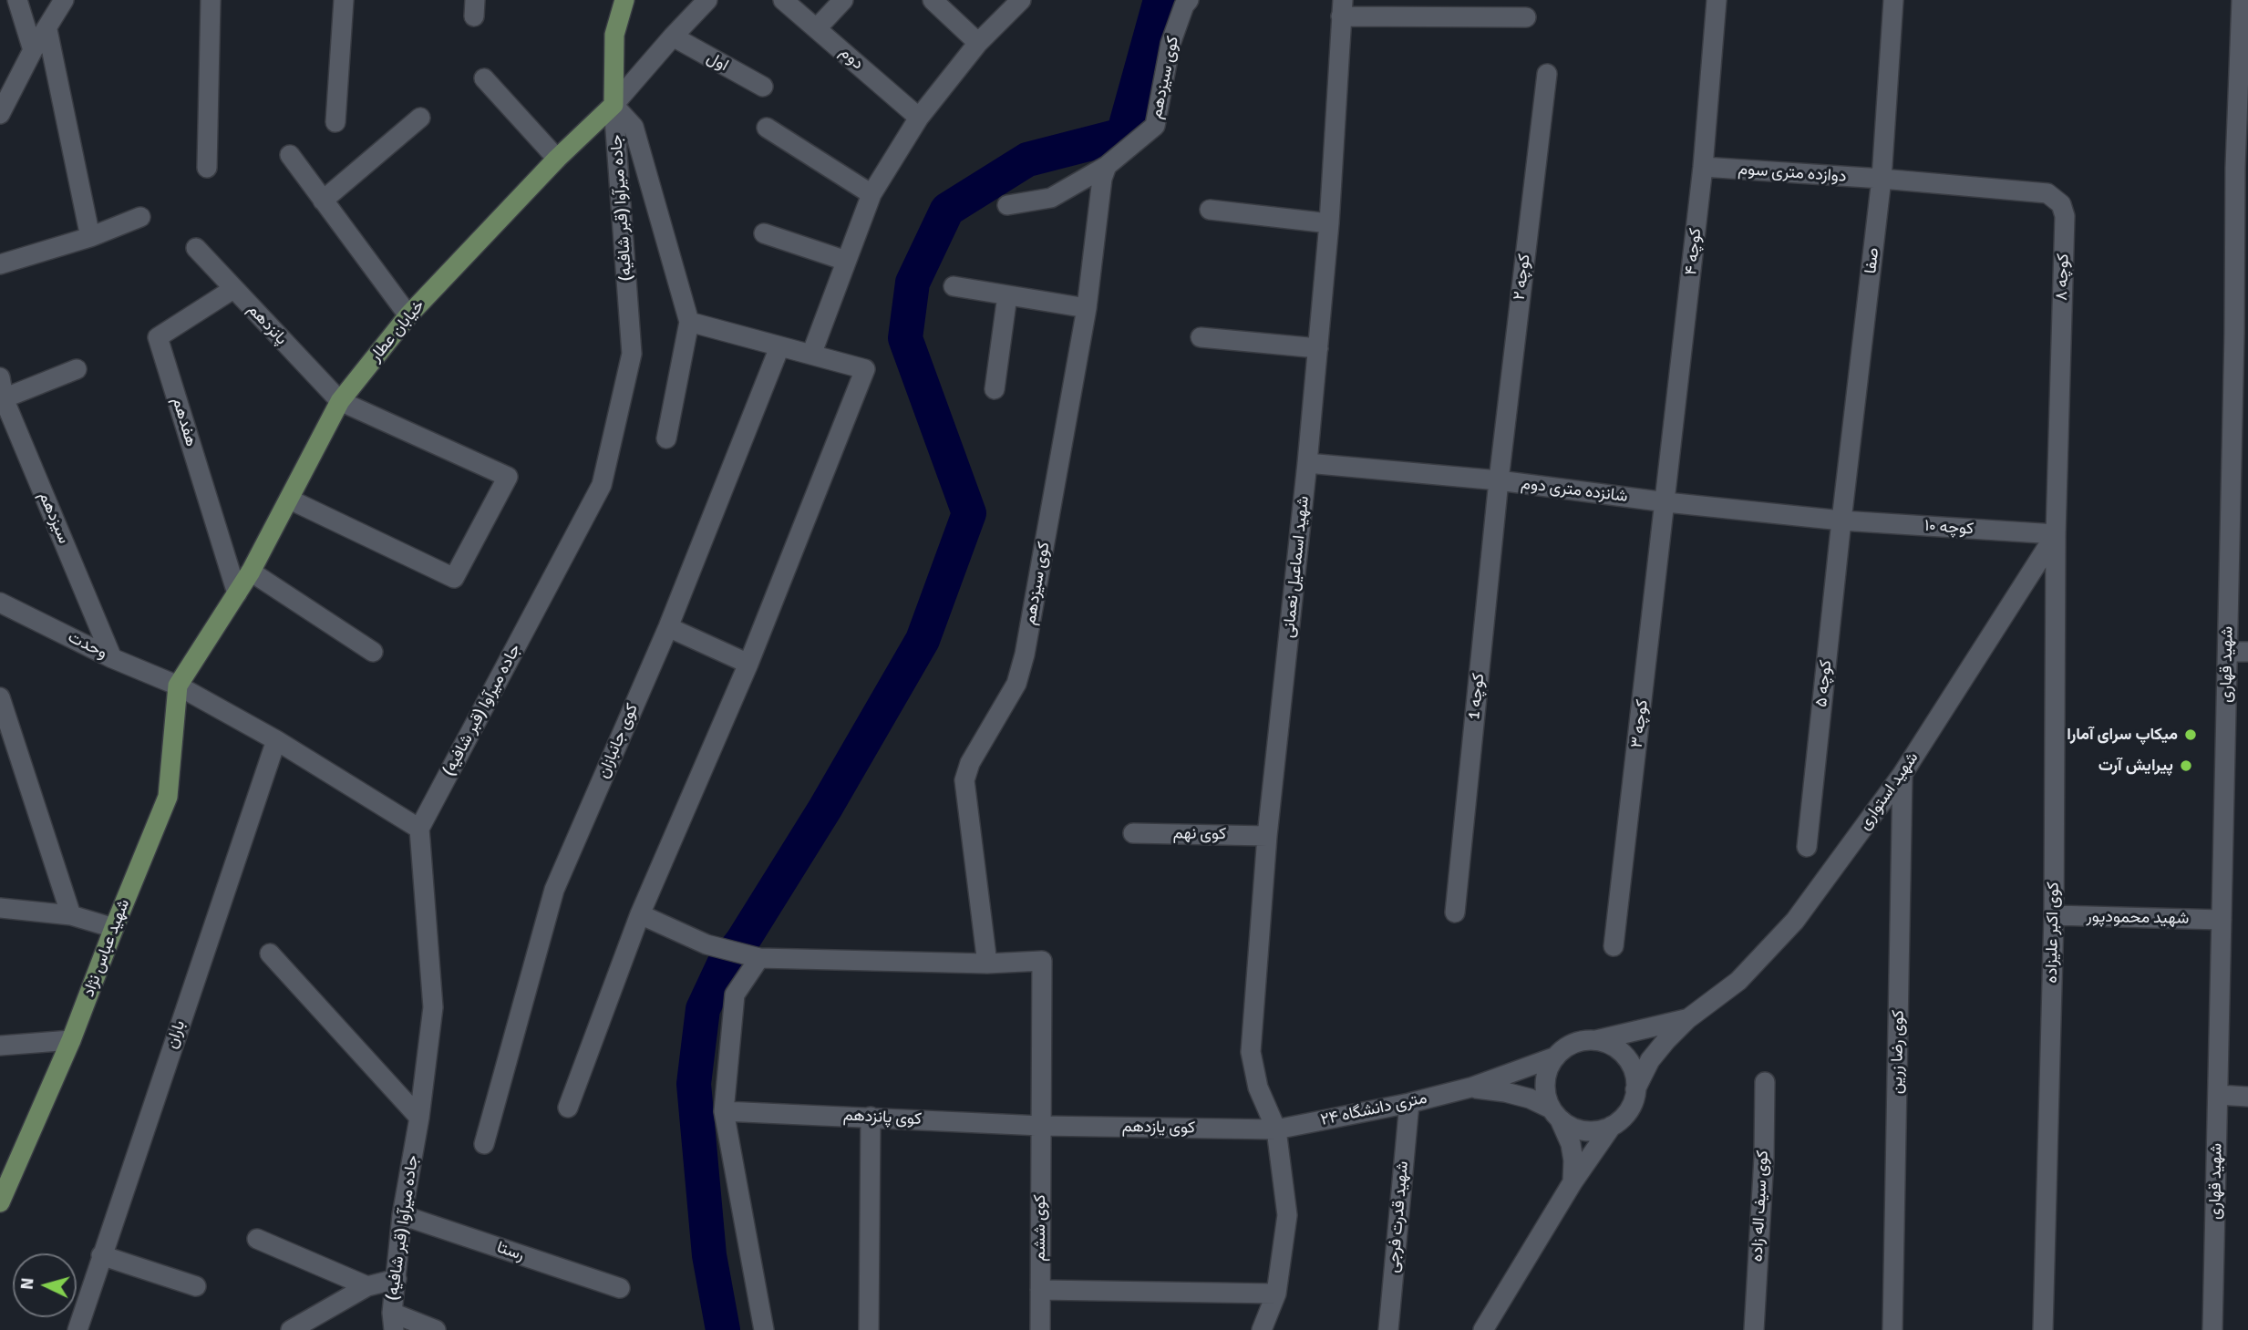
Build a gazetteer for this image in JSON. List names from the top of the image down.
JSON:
{
  "streets": {
    "main road": ["خیابان عطار", "شهید عباس نژاد"],
    "street": [
      "دوم",
      "اول",
      "کوی سیزدهم",
      "دوازده متری سوم",
      "جاده میرآوا (قبر شافیه)",
      "کوچه ۴",
      "صفا",
      "کوچه ۲",
      "کوچه ۸",
      "پانزدهم",
      "هفدهم",
      "شانزده متری دوم",
      "سیزدهم",
      "کوچه ۱۰",
      "شهید اسماعیل نعمانی",
      "وحدت",
      "شهید قهاری",
      "کوچه ۵",
      "کوچه 1",
      "کوچه ۳",
      "کوی جانبازان",
      "شهید استواری",
      "کوی نهم",
      "شهید محمودپور",
      "کوی اکبر علیزاده",
      "باران",
      "کوی رضا زرین",
      "۲۴ متری دانشگاه",
      "کوی پانزدهم",
      "کوی یازدهم",
      "کوی سیف اله زاده",
      "شهید قدرت فرجی",
      "کوی ششم",
      "رستا"
    ]
  },
  "crossings": [
    ["دوازده متری سوم", "کوچه ۴"],
    ["دوازده متری سوم", "صفا"],
    ["دوازده متری سوم", "کوچه ۸"],
    ["جاده میرآوا (قبر شافیه)", "خیابان عطار"],
    ["جاده میرآوا (قبر شافیه)", "وحدت"],
    ["جاده میرآوا (قبر شافیه)", "رستا"],
    ["کوچه ۴", "شانزده متری دوم"],
    ["کوچه ۴", "کوچه ۳"],
    ["صفا", "کوچه ۸"],
    ["صفا", "شانزده متری دوم"],
    ["صفا", "کوچه ۱۰"],
    ["صفا", "کوچه ۵"],
    ["کوچه ۲", "شانزده متری دوم"],
    ["کوچه ۲", "کوچه 1"],
    ["کوچه ۸", "کوچه ۱۰"],
    ["کوچه ۸", "شهید استواری"],
    ["کوچه ۸", "کوی اکبر علیزاده"],
    ["پانزدهم", "خیابان عطار"],
    ["پانزدهم", "هفدهم"],
    ["خیابان عطار", "هفدهم"],
    ["خیابان عطار", "وحدت"],
    ["خیابان عطار", "شهید عباس نژاد"],
    ["شانزده متری دوم", "کوچه ۱۰"],
    ["شانزده متری دوم", "شهید اسماعیل نعمانی"],
    ["شانزده متری دوم", "کوچه ۵"],
    ["شانزده متری دوم", "کوچه 1"],
    ["شانزده متری دوم", "کوچه ۳"],
    ["سیزدهم", "وحدت"],
    ["کوچه ۱۰", "کوچه ۵"],
    ["کوچه ۱۰", "شهید استواری"],
    ["کوچه ۱۰", "کوی اکبر علیزاده"],
    ["شهید اسماعیل نعمانی", "کوی نهم"],
    ["شهید اسماعیل نعمانی", "۲۴ متری دانشگاه"],
    ["شهید اسماعیل نعمانی", "کوی یازدهم"],
    ["وحدت", "شهید عباس نژاد"],
    ["وحدت", "باران"],
    ["شهید قهاری", "شهید محمودپور"],
    ["شهید استواری", "کوی اکبر علیزاده"],
    ["شهید استواری", "کوی رضا زرین"],
    ["شهید استواری", "۲۴ متری دانشگاه"],
    ["شهید محمودپور", "کوی اکبر علیزاده"],
    ["۲۴ متری دانشگاه", "کوی یازدهم"],
    ["۲۴ متری دانشگاه", "شهید قدرت فرجی"],
    ["کوی پانزدهم", "کوی یازدهم"],
    ["کوی پانزدهم", "کوی ششم"],
    ["کوی یازدهم", "کوی ششم"]
  ],
  "places": ["میکاپ سرای آمارا", "پیرایش آرت"],
  "north": "left"
}
